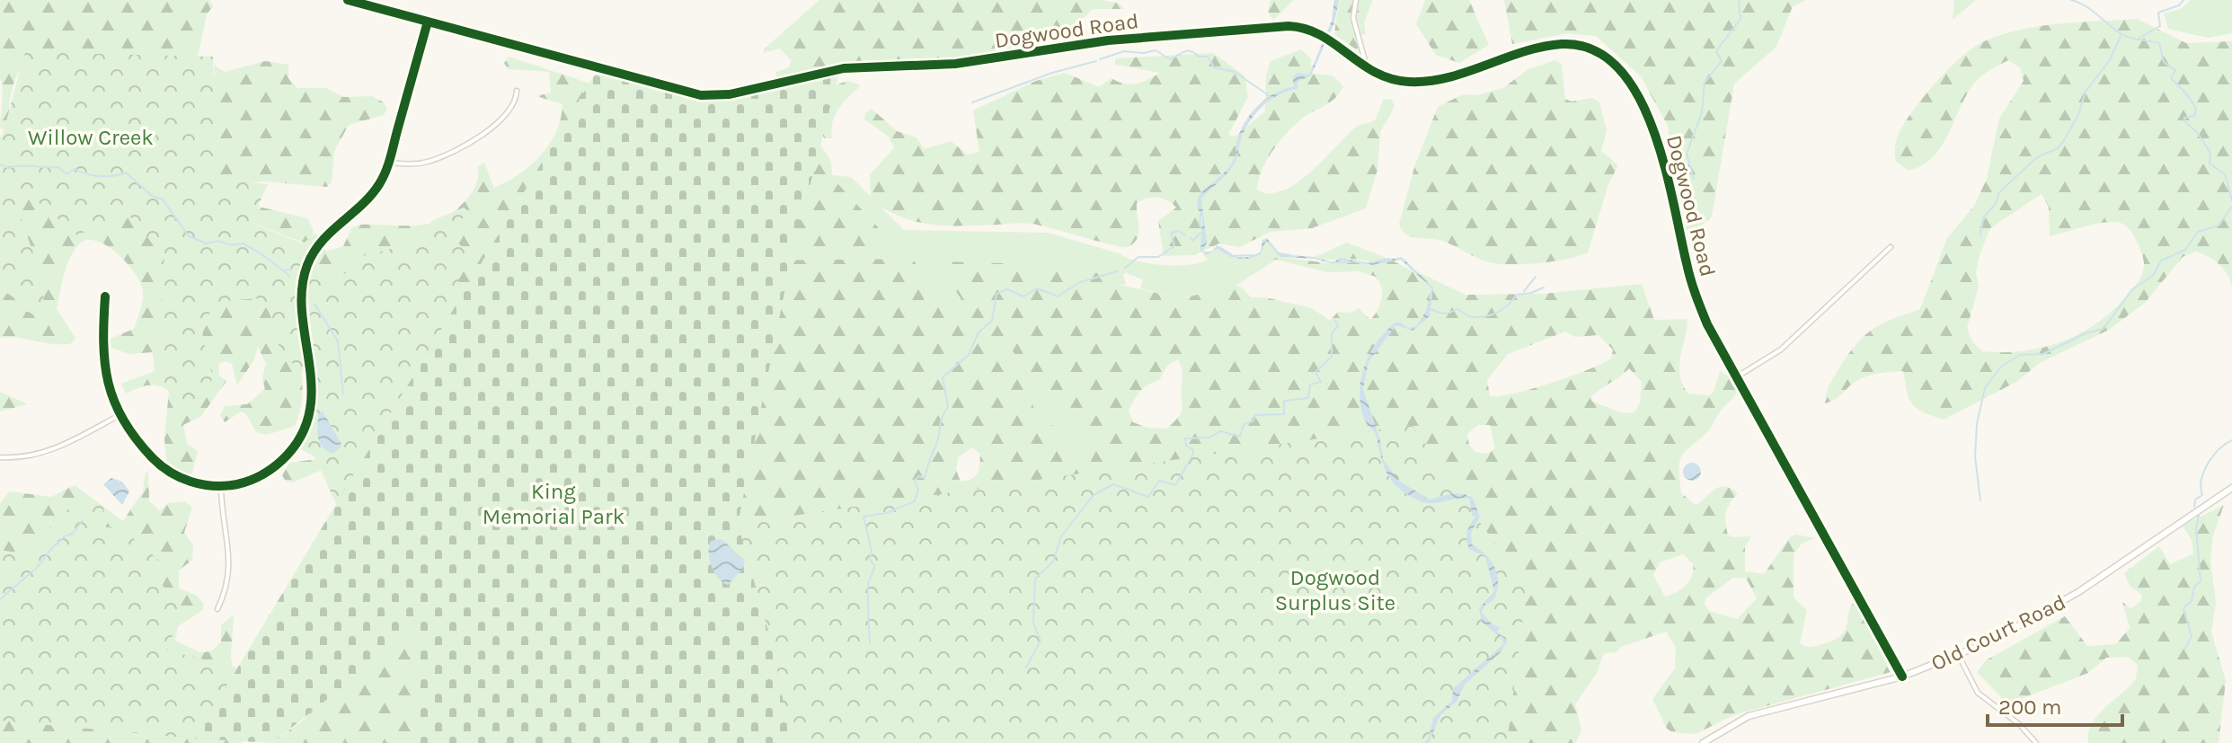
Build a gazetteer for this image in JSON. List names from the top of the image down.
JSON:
{
  "streets": {
    "street": ["Dogwood Road", "Old Court Road"]
  },
  "crossings": [
    ["Dogwood Road", "Old Court Road"]
  ],
  "parks": ["Willow Creek", "King Memorial Park", "Dogwood Surplus Site"],
  "scale_bar": "200 m"
}
